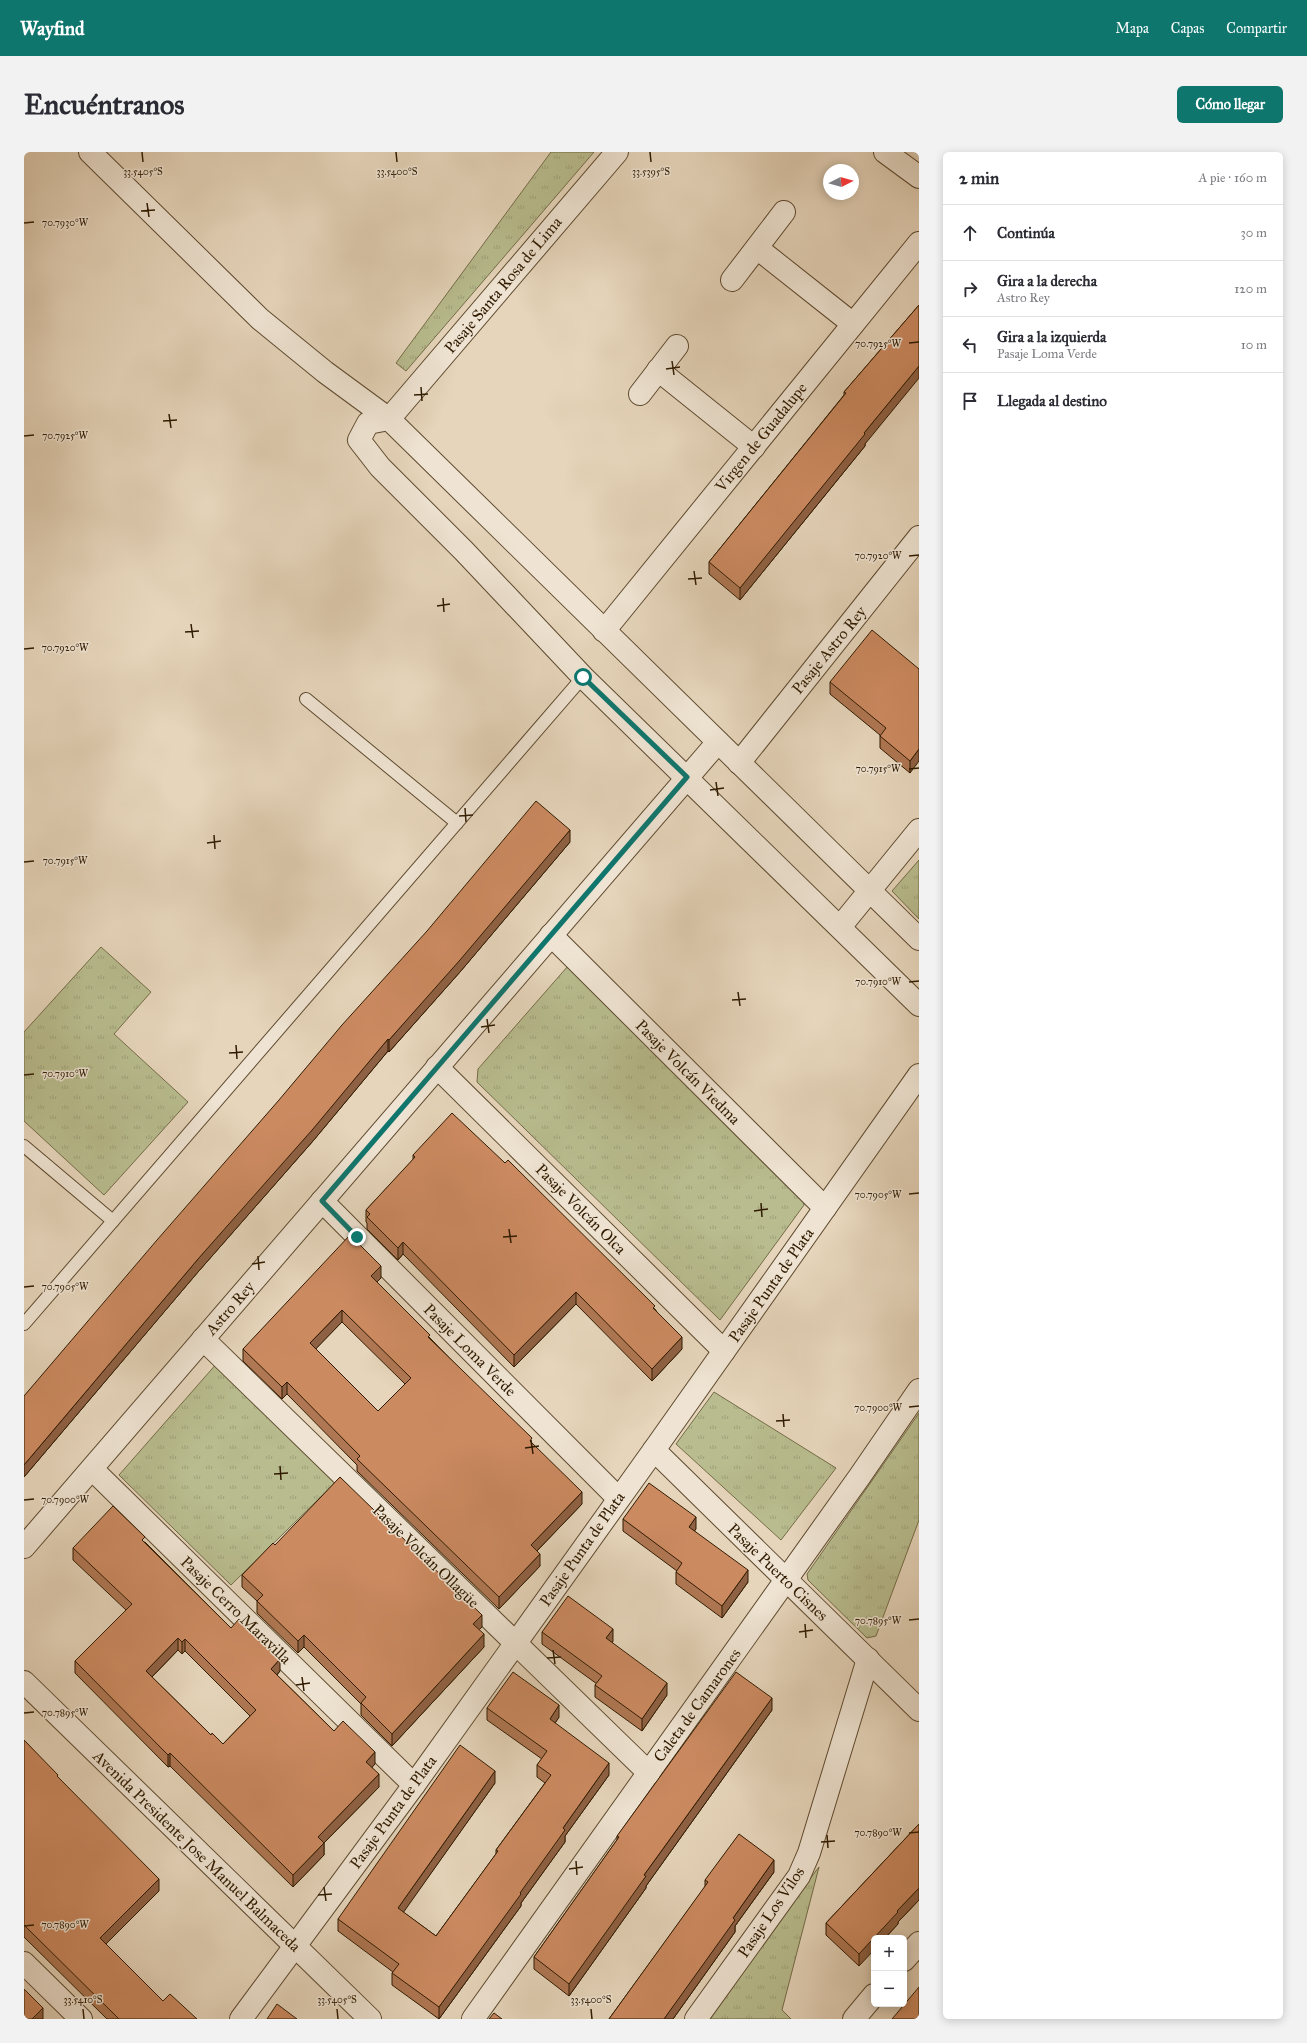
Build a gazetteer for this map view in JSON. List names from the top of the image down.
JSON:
{
  "streets": {
    "street": [
      "Pasaje Santa Rosa de Lima",
      "Virgen de Guadalupe",
      "Pasaje Astro Rey",
      "Pasaje Volcán Viedma",
      "Pasaje Volcán Olca",
      "Pasaje Punta de Plata",
      "Astro Rey",
      "Pasaje Loma Verde",
      "Pasaje Volcán Ollagüe",
      "Pasaje Puerto Cisnes",
      "Pasaje Cerro Maravilla",
      "Caleta de Camarones",
      "Avenida Presidente Jose Manuel Balmaceda",
      "Pasaje Los Vilos"
    ]
  },
  "crossings": [
    ["Pasaje Volcán Viedma", "Pasaje Punta de Plata"],
    ["Pasaje Volcán Viedma", "Astro Rey"],
    ["Pasaje Volcán Olca", "Pasaje Punta de Plata"],
    ["Pasaje Volcán Olca", "Astro Rey"],
    ["Pasaje Punta de Plata", "Pasaje Loma Verde"],
    ["Pasaje Punta de Plata", "Pasaje Volcán Ollagüe"],
    ["Pasaje Punta de Plata", "Pasaje Puerto Cisnes"],
    ["Pasaje Punta de Plata", "Pasaje Cerro Maravilla"],
    ["Pasaje Punta de Plata", "Avenida Presidente Jose Manuel Balmaceda"],
    ["Astro Rey", "Pasaje Loma Verde"],
    ["Astro Rey", "Pasaje Volcán Ollagüe"],
    ["Astro Rey", "Pasaje Cerro Maravilla"],
    ["Pasaje Volcán Ollagüe", "Caleta de Camarones"],
    ["Pasaje Puerto Cisnes", "Caleta de Camarones"],
    ["Pasaje Puerto Cisnes", "Pasaje Los Vilos"]
  ],
  "north": "right",
  "page": {
    "header": "Wayfind",
    "nav": ["Mapa", "Capas", "Compartir"],
    "buttons": "Cómo llegar",
    "title": "Encuéntranos",
    "heading": ["2 min", "A pie · 160 m"],
    "list": [
      ["Continúa", "30 m"],
      ["Gira a la derecha", "Astro Rey", "120 m"],
      ["Gira a la izquierda", "Pasaje Loma Verde", "10 m"],
      "Llegada al destino"
    ],
    "map_buttons": ["+", "−"]
  },
  "coordinates": [
    "33.5405°S",
    "33.5400°S",
    "33.5395°S",
    "70.7930°W",
    "70.7925°W",
    "70.7920°W",
    "70.7915°W",
    "70.7910°W",
    "70.7905°W",
    "70.7900°W",
    "70.7895°W",
    "70.7890°W",
    "33.5410°S"
  ]
}
